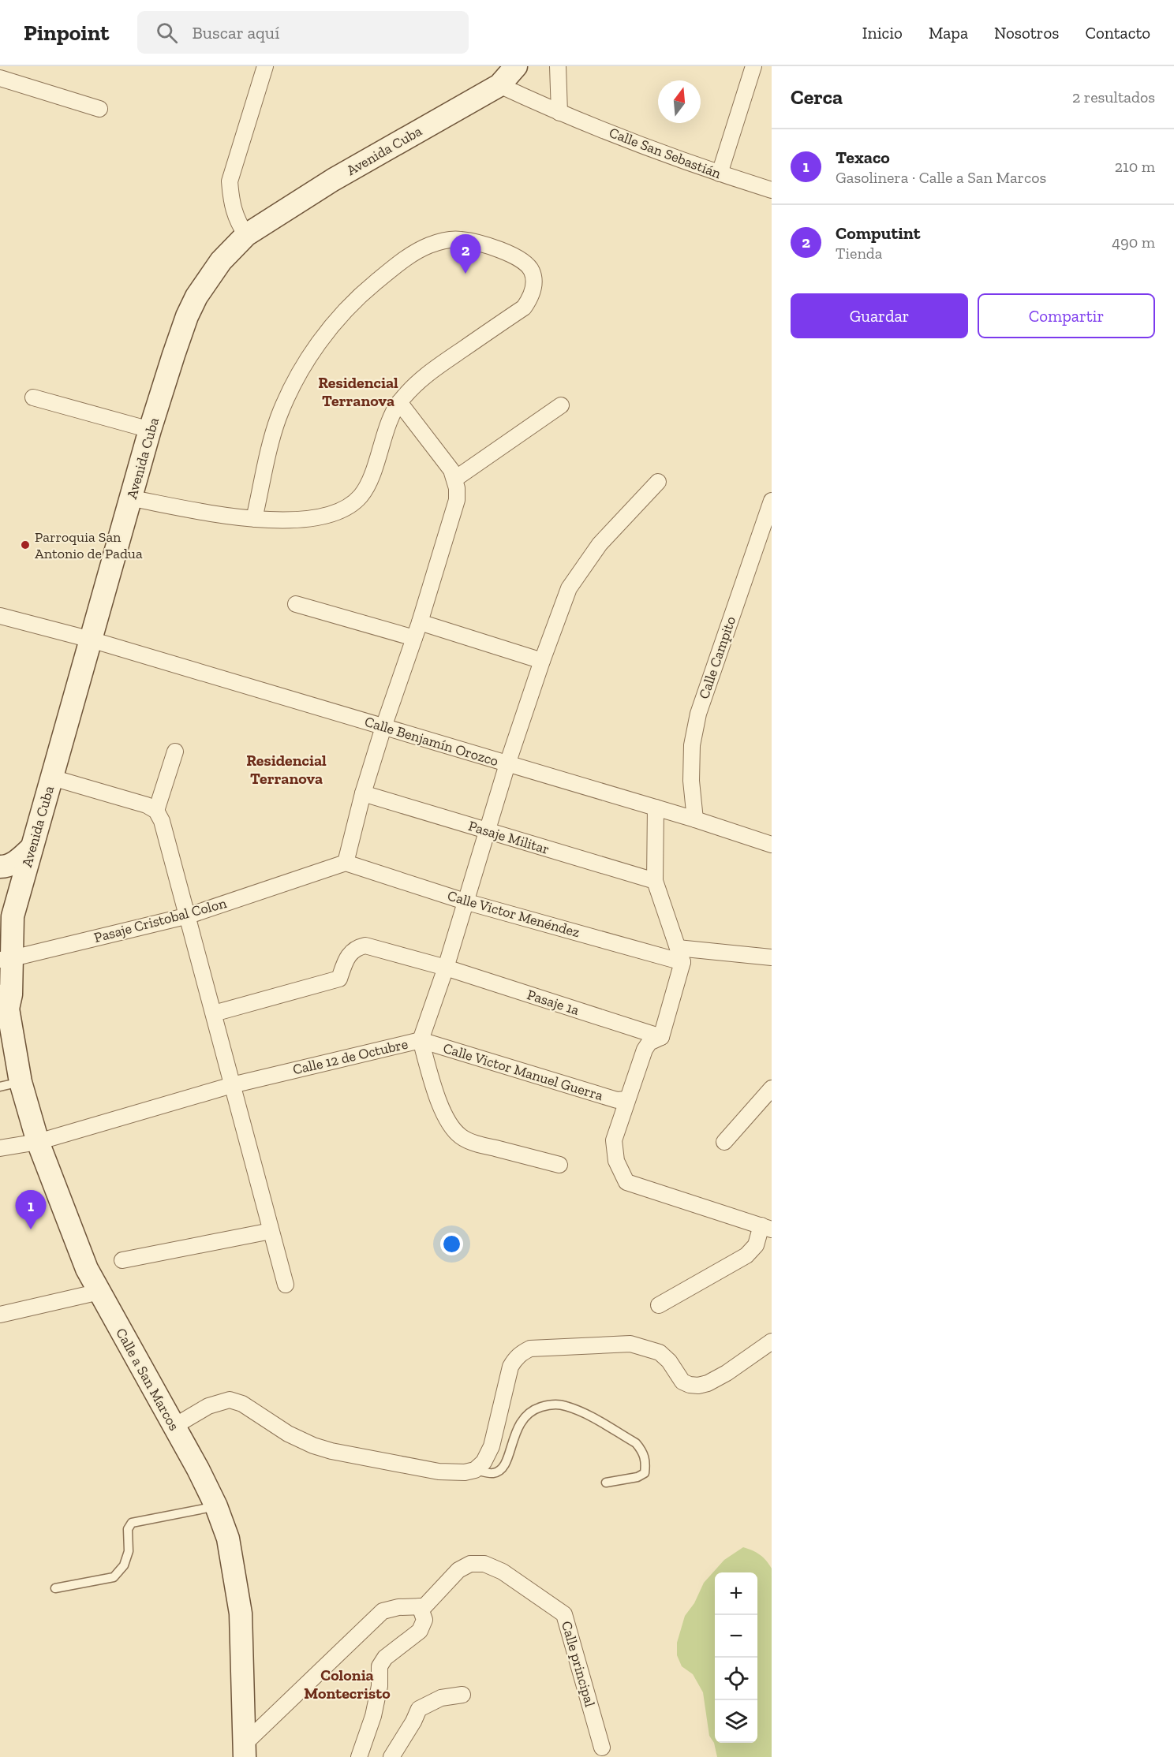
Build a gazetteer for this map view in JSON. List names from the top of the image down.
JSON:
{
  "streets": {
    "main road": ["Avenida Cuba", "Calle a San Marcos"],
    "street": [
      "Calle San Sebastián",
      "Calle Campito",
      "Calle Benjamín Orozco",
      "Pasaje Militar",
      "Calle Victor Menéndez",
      "Pasaje Cristobal Colon",
      "Pasaje 1a",
      "Calle 12 de Octubre",
      "Calle Victor Manuel Guerra",
      "Calle principal"
    ]
  },
  "crossings": [
    ["Avenida Cuba", "Calle San Sebastián"],
    ["Avenida Cuba", "Calle Benjamín Orozco"],
    ["Avenida Cuba", "Pasaje Cristobal Colon"],
    ["Avenida Cuba", "Calle a San Marcos"],
    ["Calle Campito", "Calle Benjamín Orozco"],
    ["Calle Benjamín Orozco", "Calle 12 de Octubre"],
    ["Pasaje Militar", "Calle 12 de Octubre"],
    ["Calle Victor Menéndez", "Pasaje Cristobal Colon"],
    ["Calle Victor Menéndez", "Calle 12 de Octubre"],
    ["Pasaje 1a", "Calle 12 de Octubre"],
    ["Calle 12 de Octubre", "Calle Victor Manuel Guerra"],
    ["Calle 12 de Octubre", "Calle a San Marcos"]
  ],
  "districts": ["Residencial Terranova", "Residencial Terranova", "Colonia Montecristo"],
  "places": ["Parroquia San Antonio de Padua"],
  "north": "top",
  "page": {
    "header": "Pinpoint",
    "search": "Buscar aquí",
    "nav": [
      "Inicio",
      "Mapa",
      "Nosotros",
      "Contacto"
    ],
    "heading": ["Cerca", "2 resultados"],
    "list": [
      {
        "mark": "1",
        "name": "Texaco",
        "note": "Gasolinera · Calle a San Marcos",
        "value": "210 m"
      },
      {
        "mark": "2",
        "name": "Computint",
        "note": "Tienda",
        "value": "490 m"
      }
    ],
    "pins": ["2", "1"],
    "buttons": ["Guardar", "Compartir"],
    "map_buttons": ["+", "−"]
  }
}
